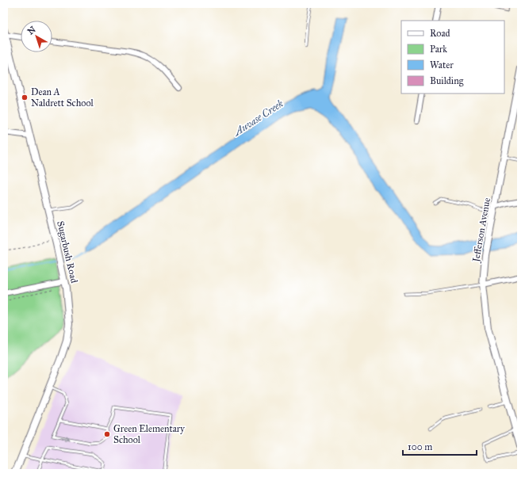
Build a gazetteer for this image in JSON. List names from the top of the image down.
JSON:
{
  "streets": {
    "street": ["Jefferson Avenue", "Sugarbush Road"]
  },
  "water": ["Auvase Creek"],
  "places": ["Dean A Naldrett School", "Green Elementary School"],
  "legend": [
    "Road",
    "Park",
    "Water",
    "Building"
  ],
  "scale_bar": "100 m",
  "north": "top left"
}
